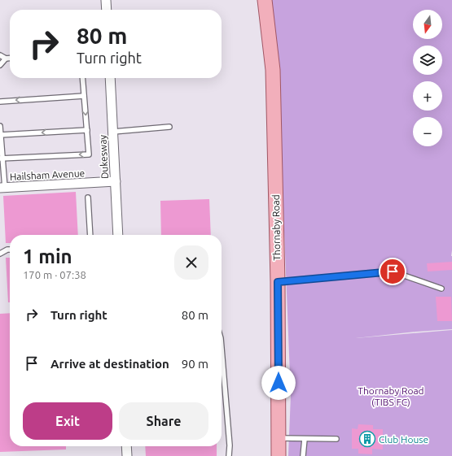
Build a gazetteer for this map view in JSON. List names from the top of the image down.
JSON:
{
  "streets": {
    "main road": ["Thornaby Road"],
    "street": ["Dukesway", "Hailsham Avenue"]
  },
  "crossings": [
    ["Dukesway", "Hailsham Avenue"]
  ],
  "parks": ["Thornaby Road (TIBS FC)"],
  "places": {
    "building": ["Club House"]
  },
  "north": "bottom",
  "page": {
    "map_buttons": ["+", "−"],
    "turn": ["80 m", "Turn right"],
    "heading": ["1 min", "170 m · 07:38"],
    "list": [
      {
        "name": "Turn right",
        "value": "80 m"
      },
      {
        "name": "Arrive at destination",
        "value": "90 m"
      }
    ],
    "buttons": ["Exit", "Share"]
  }
}
